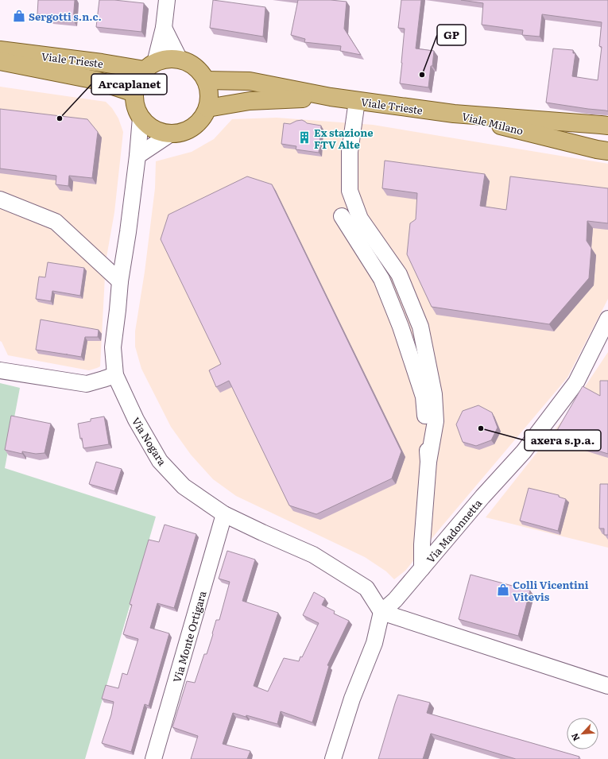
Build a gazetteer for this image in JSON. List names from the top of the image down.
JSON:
{
  "streets": {
    "main road": ["Viale Trieste", "Viale Milano"],
    "street": ["Via Nogara", "Via Madonnetta", "Via Monte Ortigara"]
  },
  "crossings": [
    ["Viale Trieste", "Viale Milano"],
    ["Viale Trieste", "Via Nogara"],
    ["Via Nogara", "Via Madonnetta"],
    ["Via Nogara", "Via Monte Ortigara"]
  ],
  "places": {
    "shop": ["Sergotti s.n.c.", "Colli Vicentini Vitevis"],
    "other": ["GP", "Arcaplanet", "axera s.p.a."],
    "building": ["Ex stazione FTV Alte"]
  },
  "north": "bottom left"
}
